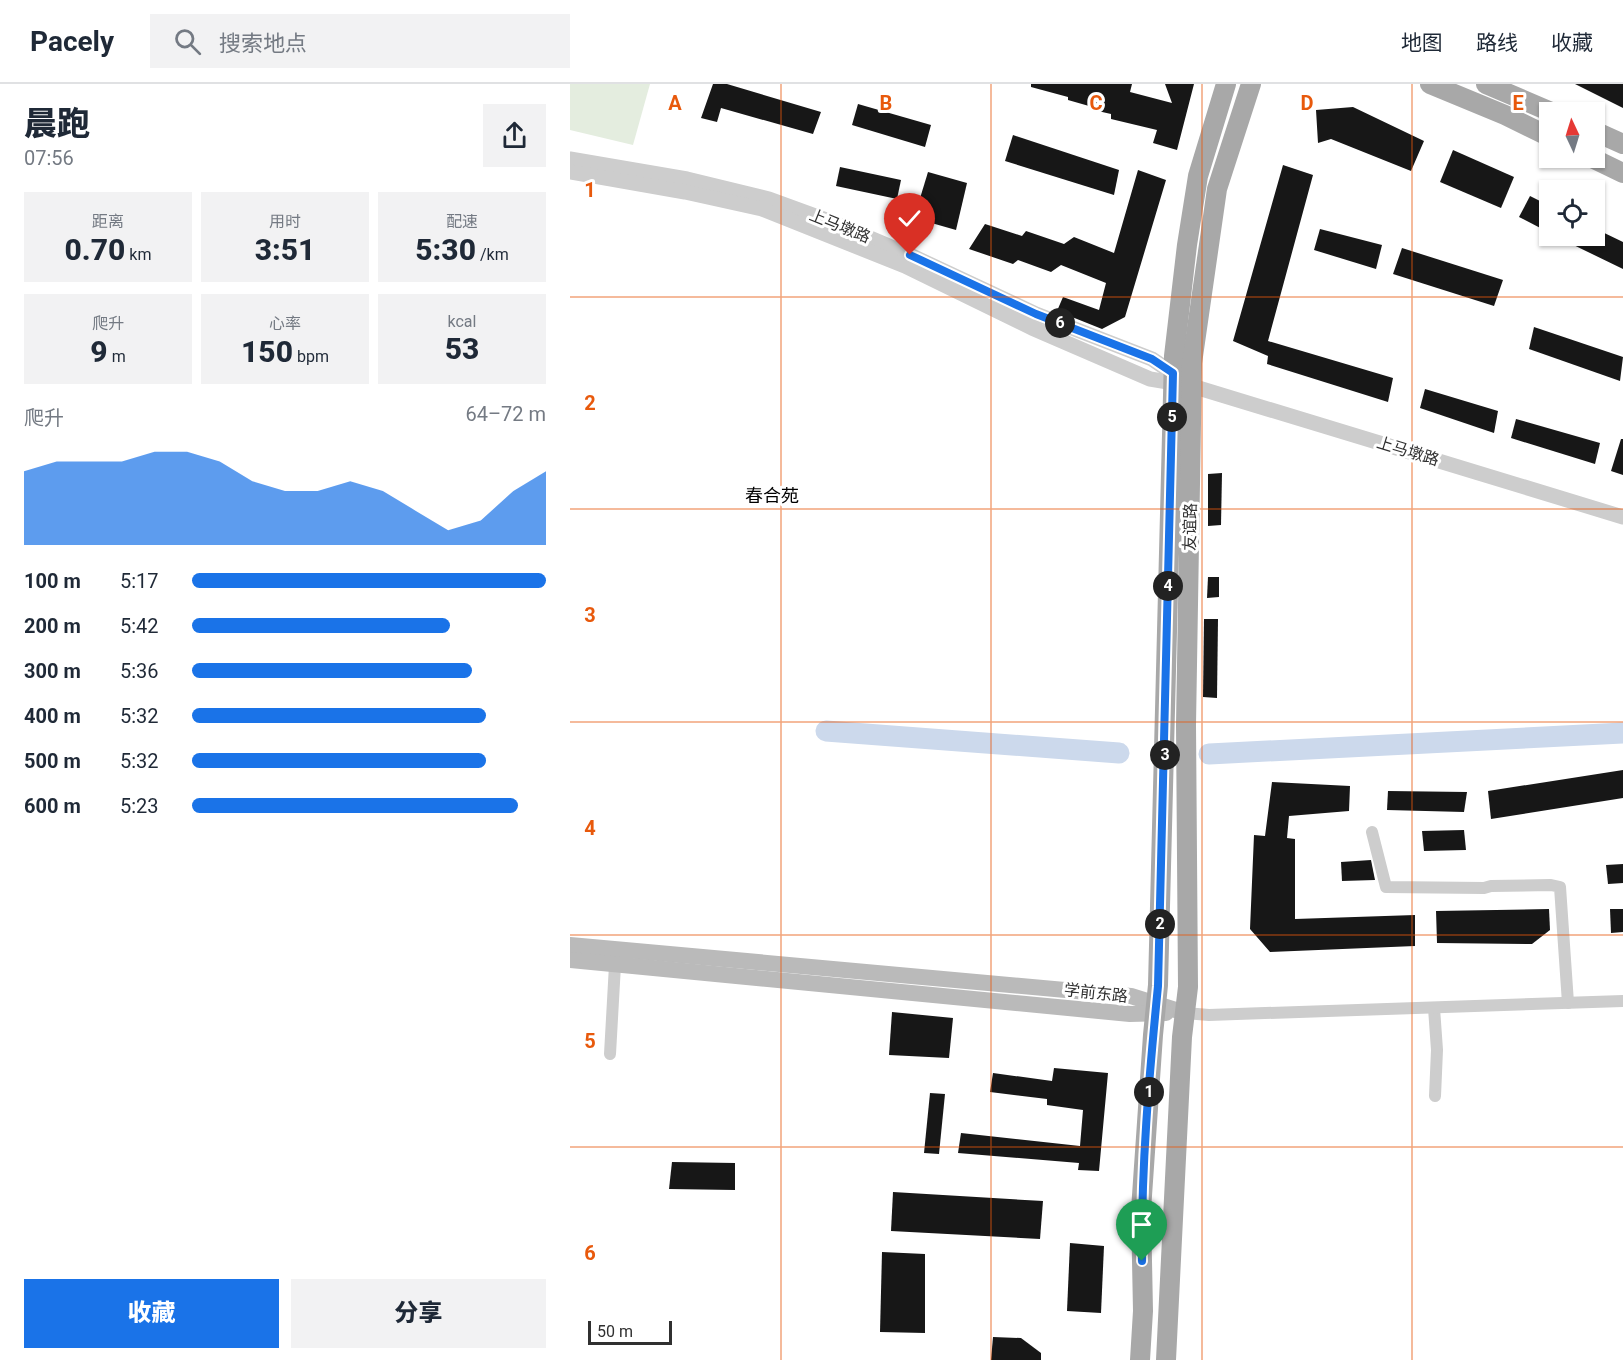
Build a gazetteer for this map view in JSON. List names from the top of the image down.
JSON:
{
  "streets": {
    "main road": ["友谊路", "学前东路"],
    "street": ["上马墩路"]
  },
  "crossings": [
    ["上马墩路", "友谊路"],
    ["友谊路", "学前东路"]
  ],
  "districts": ["春合苑"],
  "scale_bar": "50 m",
  "north": "top",
  "page": {
    "header": "Pacely",
    "search": "搜索地点",
    "nav": ["地图", "路线", "收藏"],
    "heading": ["晨跑", "07:56"],
    "stats": [
      ["距离", "0.70 km"],
      ["用时", "3:51"],
      ["配速", "5:30 /km"],
      ["爬升", "9 m"],
      ["心率", "150 bpm"],
      ["kcal", "53"]
    ],
    "pins": [
      "6",
      "5",
      "4",
      "3",
      "2",
      "1"
    ],
    "chart": ["爬升", "64–72 m"],
    "list": [
      {
        "name": "100 m",
        "note": "5:17"
      },
      {
        "name": "200 m",
        "note": "5:42"
      },
      {
        "name": "300 m",
        "note": "5:36"
      },
      {
        "name": "400 m",
        "note": "5:32"
      },
      {
        "name": "500 m",
        "note": "5:32"
      },
      {
        "name": "600 m",
        "note": "5:23"
      }
    ],
    "buttons": ["收藏", "分享"],
    "scale": "50 m"
  },
  "grid": {
    "columns": [
      "A",
      "B",
      "C",
      "D",
      "E"
    ],
    "rows": [
      "1",
      "2",
      "3",
      "4",
      "5",
      "6"
    ]
  }
}
